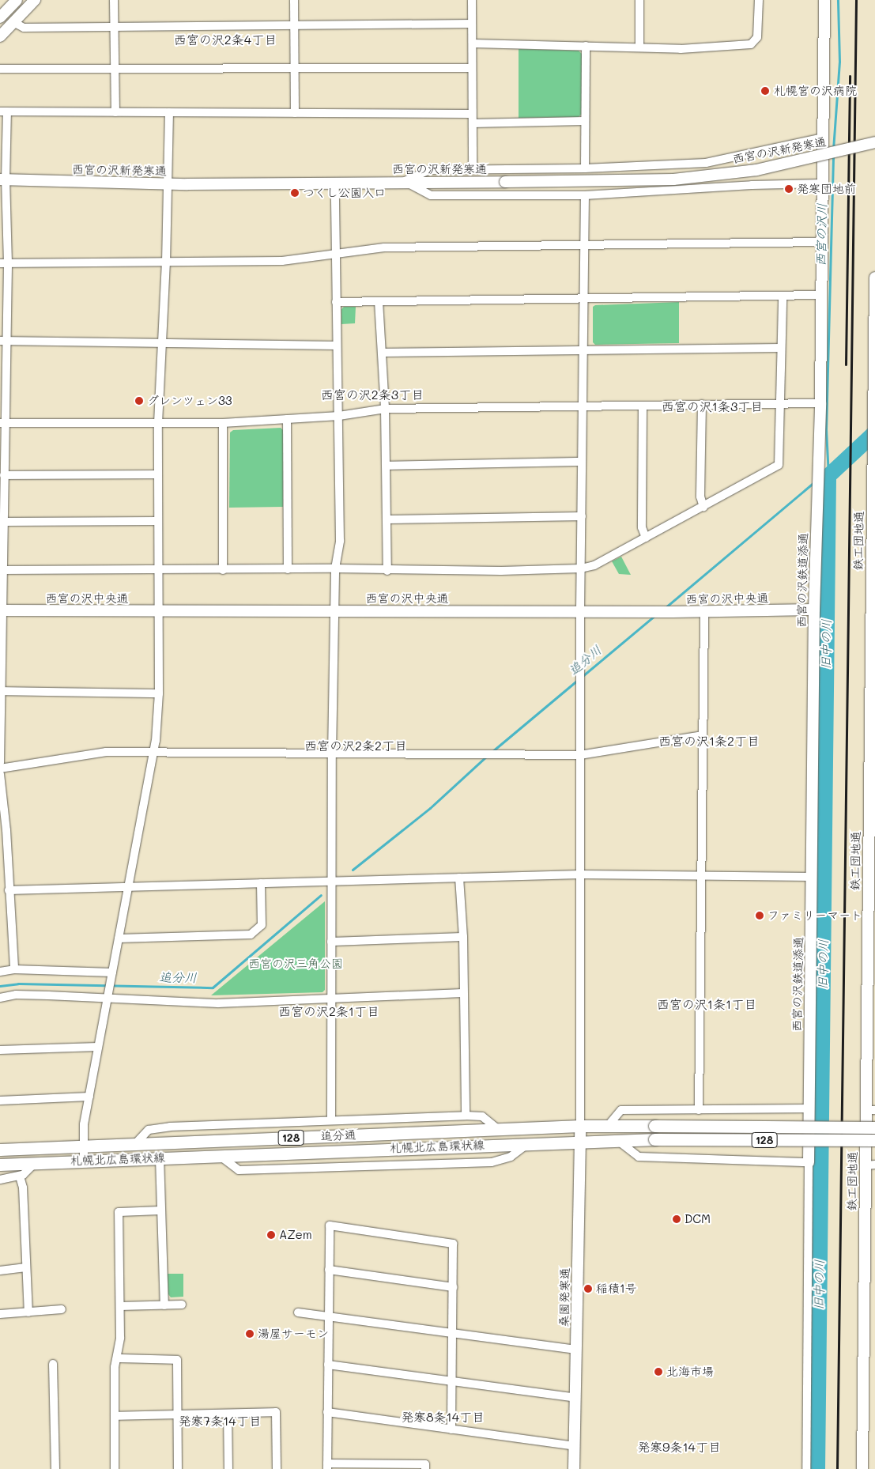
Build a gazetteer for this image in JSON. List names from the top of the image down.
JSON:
{
  "streets": {
    "main road": ["追分通", "128", "札幌北広島環状線"],
    "street": [
      "西宮の沢新発寒通",
      "鉄工団地通",
      "西宮の沢鉄道添通",
      "西宮の沢中央通",
      "桑園発寒通"
    ]
  },
  "crossings": [
    ["西宮の沢鉄道添通", "西宮の沢中央通"],
    ["追分通", "128"],
    ["追分通", "桑園発寒通"],
    ["128", "桑園発寒通"],
    ["札幌北広島環状線", "桑園発寒通"]
  ],
  "districts": [
    "西宮の沢2条4丁目",
    "西宮の沢2条3丁目",
    "西宮の沢1条3丁目",
    "西宮の沢1条2丁目",
    "西宮の沢2条2丁目",
    "西宮の沢1条1丁目",
    "西宮の沢2条1丁目",
    "発寒8条14丁目",
    "発寒7条14丁目",
    "発寒9条14丁目"
  ],
  "water": ["西宮の沢川", "旧中の川", "追分川"],
  "parks": ["西宮の沢三角公園"],
  "places": [
    "札幌宮の沢病院",
    "発寒団地前",
    "つくし公園入口",
    "グレンツェン33",
    "ファミリーマート",
    "DCM",
    "AZem",
    "稲積1号",
    "湯屋サーモン",
    "北海市場"
  ]
}
